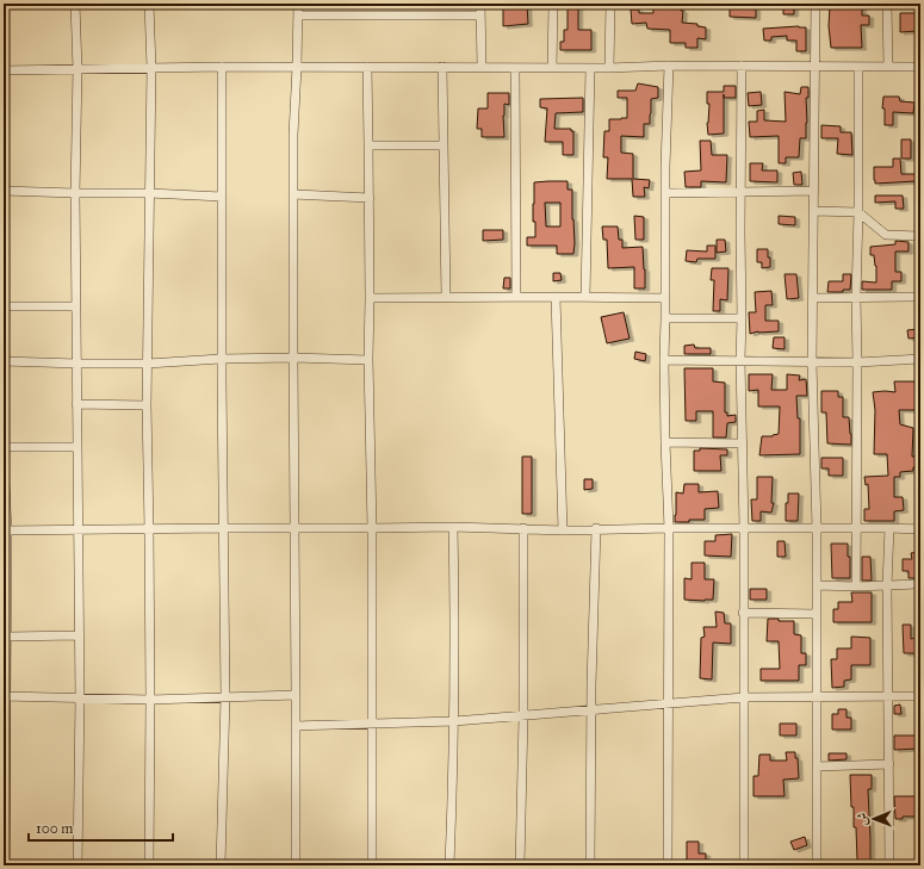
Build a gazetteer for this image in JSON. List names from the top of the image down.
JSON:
{
  "scale_bar": "100 m",
  "north": "left"
}
